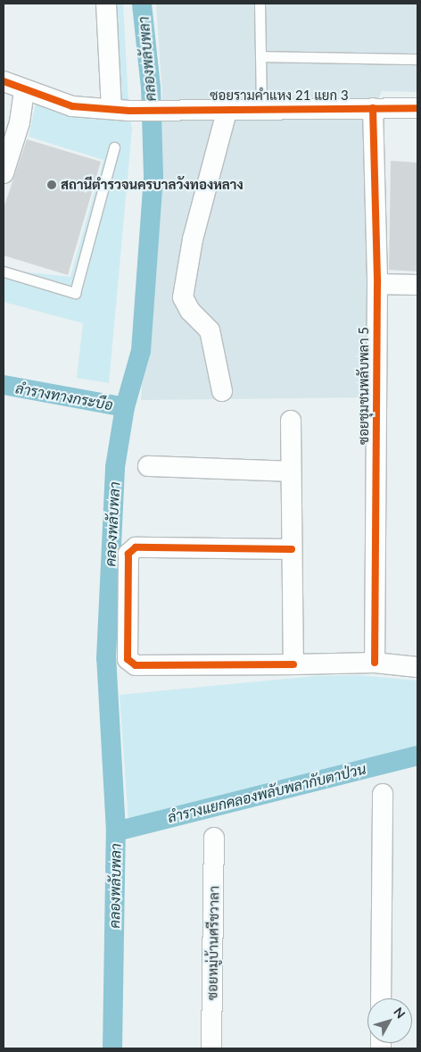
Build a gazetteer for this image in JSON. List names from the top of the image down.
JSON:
{
  "streets": {
    "street": ["ซอยรามคำแหง 21 แยก 3", "ซอยชุมชนพลับพลา 5", "ซอยหมู่บ้านศรีชวาลา"]
  },
  "crossings": [
    ["ซอยรามคำแหง 21 แยก 3", "ซอยชุมชนพลับพลา 5"]
  ],
  "water": ["คลองพลับพลา", "ลำรางทางกระบือ", "ลำรางแยกคลองพลับพลากับตาป่วน"],
  "places": ["สถานีตำรวจนครบาลวังทองหลาง"],
  "north": "top right"
}
